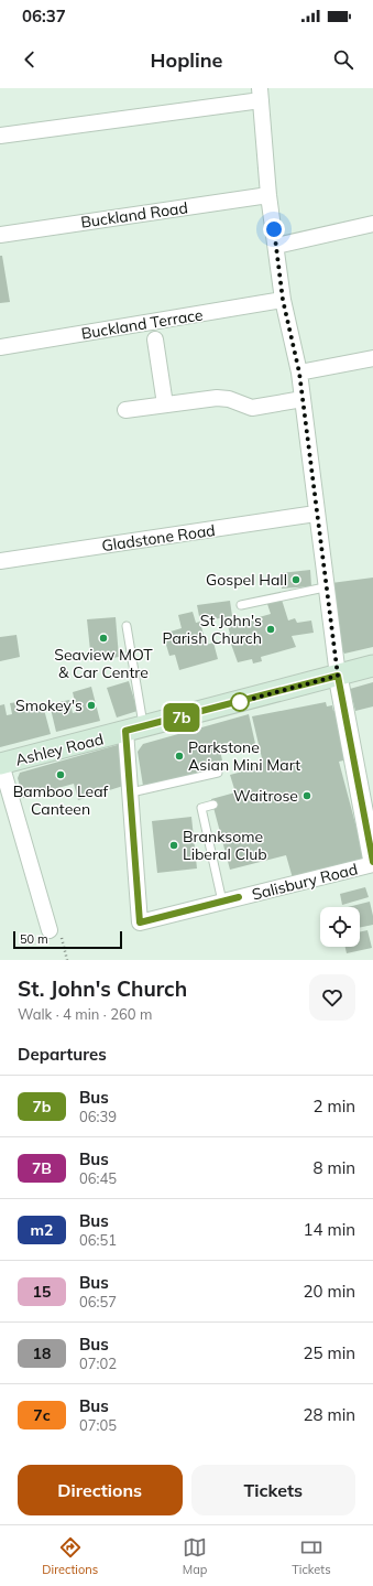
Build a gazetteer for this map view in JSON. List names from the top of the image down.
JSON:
{
  "streets": {
    "main road": ["Ashley Road"],
    "street": [
      "Buckland Road",
      "Buckland Terrace",
      "Gladstone Road",
      "Salisbury Road"
    ]
  },
  "crossings": [
    ["Ashley Road", "Salisbury Road"]
  ],
  "places": [
    "Gospel Hall",
    "St John's Parish Church",
    "Seaview MOT & Car Centre",
    "Smokey's",
    "Parkstone Asian Mini Mart",
    "Bamboo Leaf Canteen",
    "Waitrose",
    "Branksome Liberal Club"
  ],
  "lines": ["bus line 7b"],
  "scale_bar": "50 m",
  "page": {
    "status": "06:37",
    "header": "Hopline",
    "on_map": "7b",
    "scale": "50 m",
    "heading": [
      ["St. John's Church", "Walk · 4 min · 260 m"],
      "Departures"
    ],
    "list": [
      {
        "mark": "7b",
        "name": "Bus",
        "note": "06:39",
        "value": "2 min"
      },
      {
        "mark": "7B",
        "name": "Bus",
        "note": "06:45",
        "value": "8 min"
      },
      {
        "mark": "m2",
        "name": "Bus",
        "note": "06:51",
        "value": "14 min"
      },
      {
        "mark": "15",
        "name": "Bus",
        "note": "06:57",
        "value": "20 min"
      },
      {
        "mark": "18",
        "name": "Bus",
        "note": "07:02",
        "value": "25 min"
      },
      {
        "mark": "7c",
        "name": "Bus",
        "note": "07:05",
        "value": "28 min"
      }
    ],
    "buttons": ["Directions", "Tickets"],
    "tabs": ["Directions", "Map", "Tickets"]
  }
}
